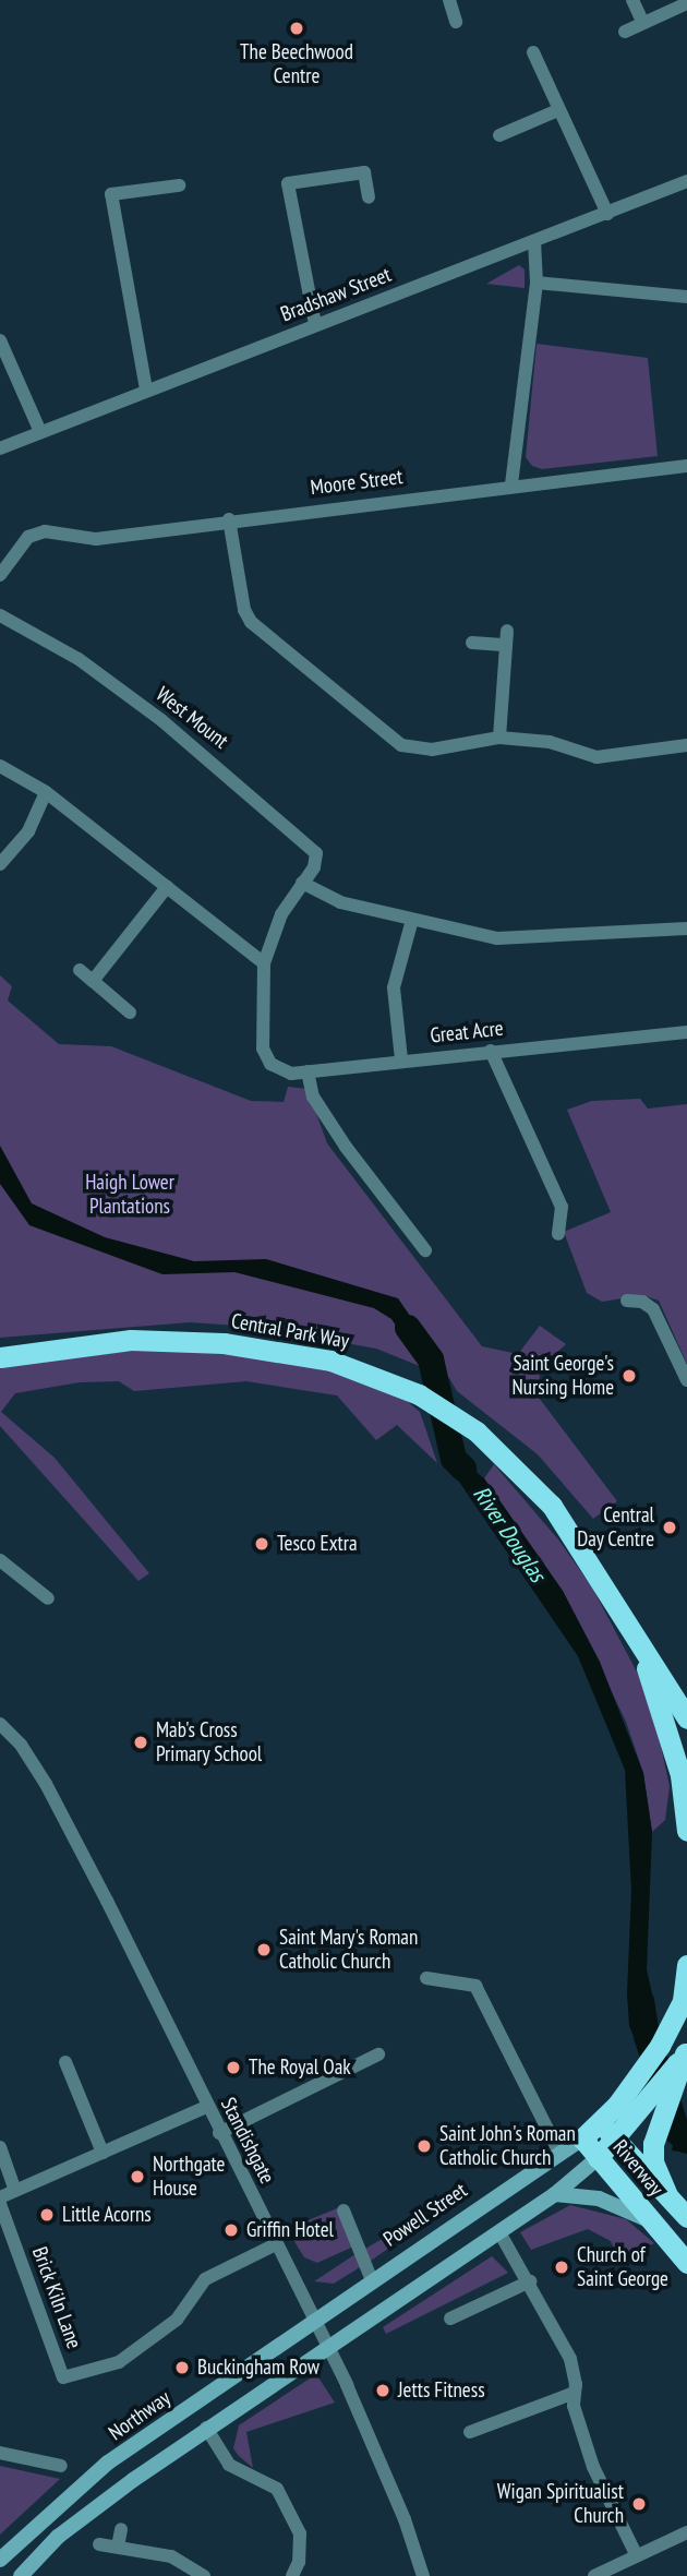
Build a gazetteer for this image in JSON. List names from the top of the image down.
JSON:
{
  "streets": {
    "highway": ["Central Park Way", "Riverway", "Powell Street"],
    "main road": ["Northway"],
    "street": [
      "Bradshaw Street",
      "Moore Street",
      "West Mount",
      "Great Acre",
      "Standishgate",
      "Brick Kiln Lane"
    ]
  },
  "crossings": [
    ["Standishgate", "Powell Street"],
    ["Standishgate", "Brick Kiln Lane"],
    ["Standishgate", "Northway"],
    ["Riverway", "Powell Street"],
    ["Powell Street", "Northway"]
  ],
  "water": ["River Douglas"],
  "parks": ["Haigh Lower Plantations"],
  "places": [
    "The Beechwood Centre",
    "Saint George's Nursing Home",
    "Central Day Centre",
    "Tesco Extra",
    "Mab's Cross Primary School",
    "Saint Mary's Roman Catholic Church",
    "The Royal Oak",
    "Saint John's Roman Catholic Church",
    "Northgate House",
    "Little Acorns",
    "Griffin Hotel",
    "Church of Saint George",
    "Buckingham Row",
    "Jetts Fitness",
    "Wigan Spiritualist Church"
  ]
}
